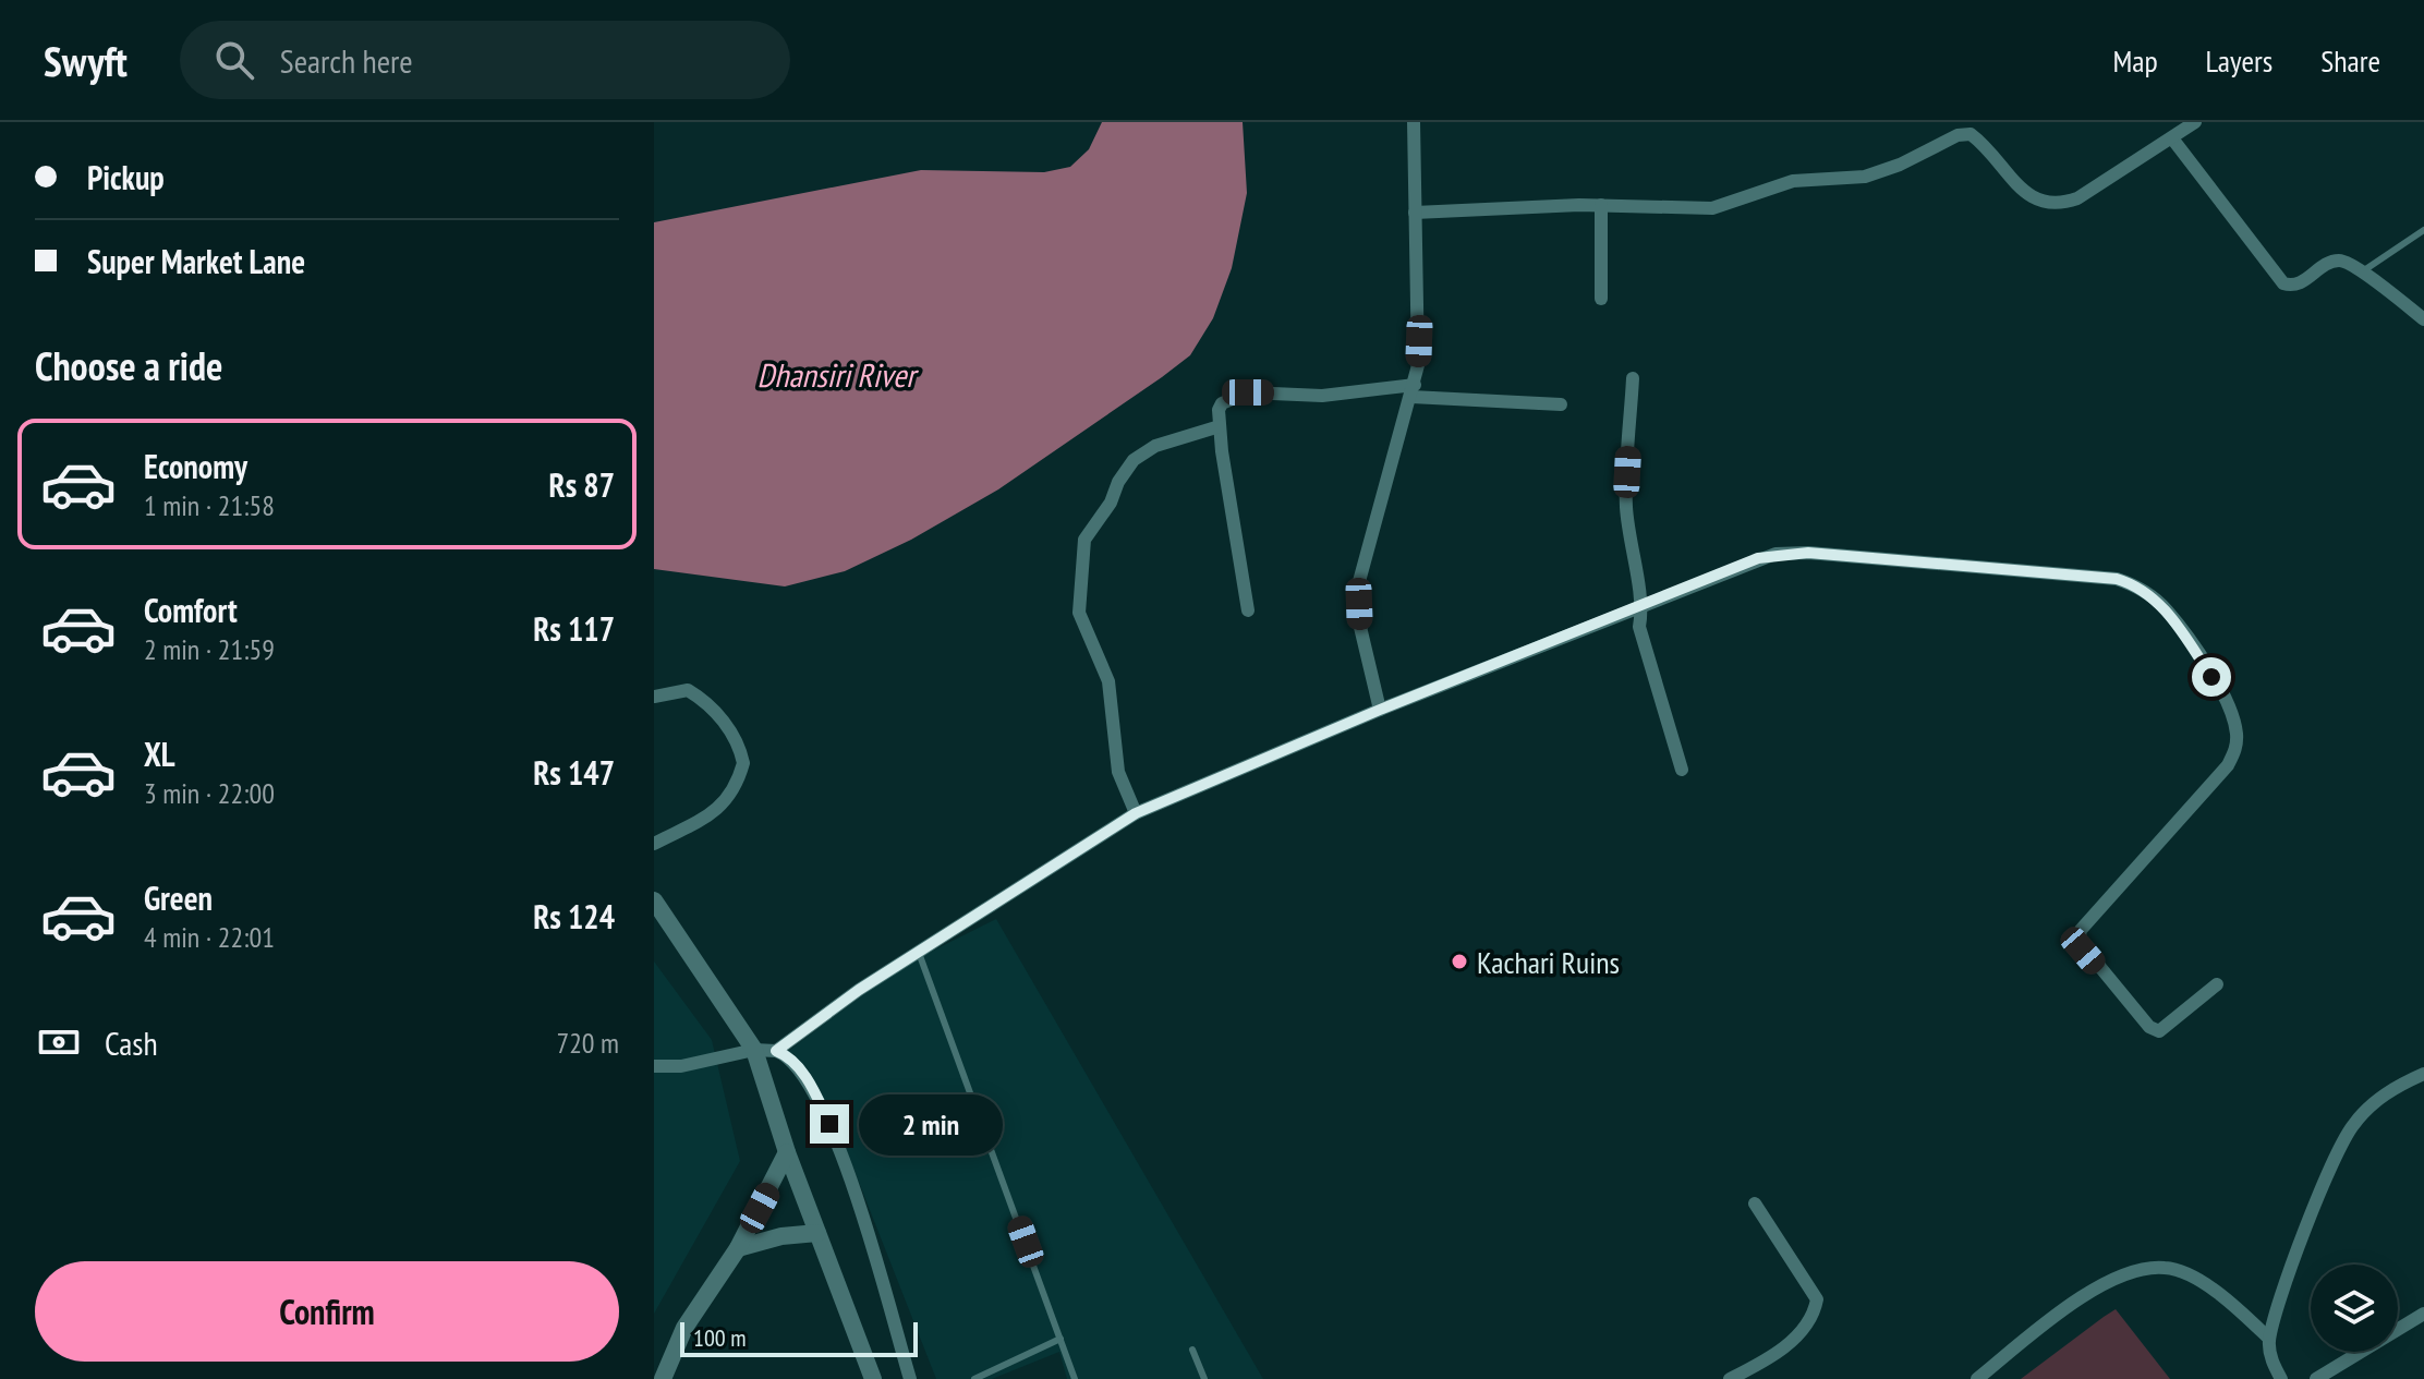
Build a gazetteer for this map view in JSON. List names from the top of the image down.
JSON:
{
  "water": ["Dhansiri River"],
  "places": ["Kachari Ruins"],
  "scale_bar": "100 m",
  "page": {
    "header": "Swyft",
    "search": "Search here",
    "nav": ["Map", "Layers", "Share"],
    "banner": ["Pickup", "Super Market Lane"],
    "heading": "Choose a ride",
    "list": [
      {
        "name": "Economy",
        "note": "1 min · 21:58",
        "value": "Rs 87"
      },
      {
        "name": "Comfort",
        "note": "2 min · 21:59",
        "value": "Rs 117"
      },
      {
        "name": "XL",
        "note": "3 min · 22:00",
        "value": "Rs 147"
      },
      {
        "name": "Green",
        "note": "4 min · 22:01",
        "value": "Rs 124"
      }
    ],
    "pay": ["Cash", "720 m"],
    "bubble": "2 min",
    "buttons": "Confirm",
    "scale": "100 m"
  }
}
